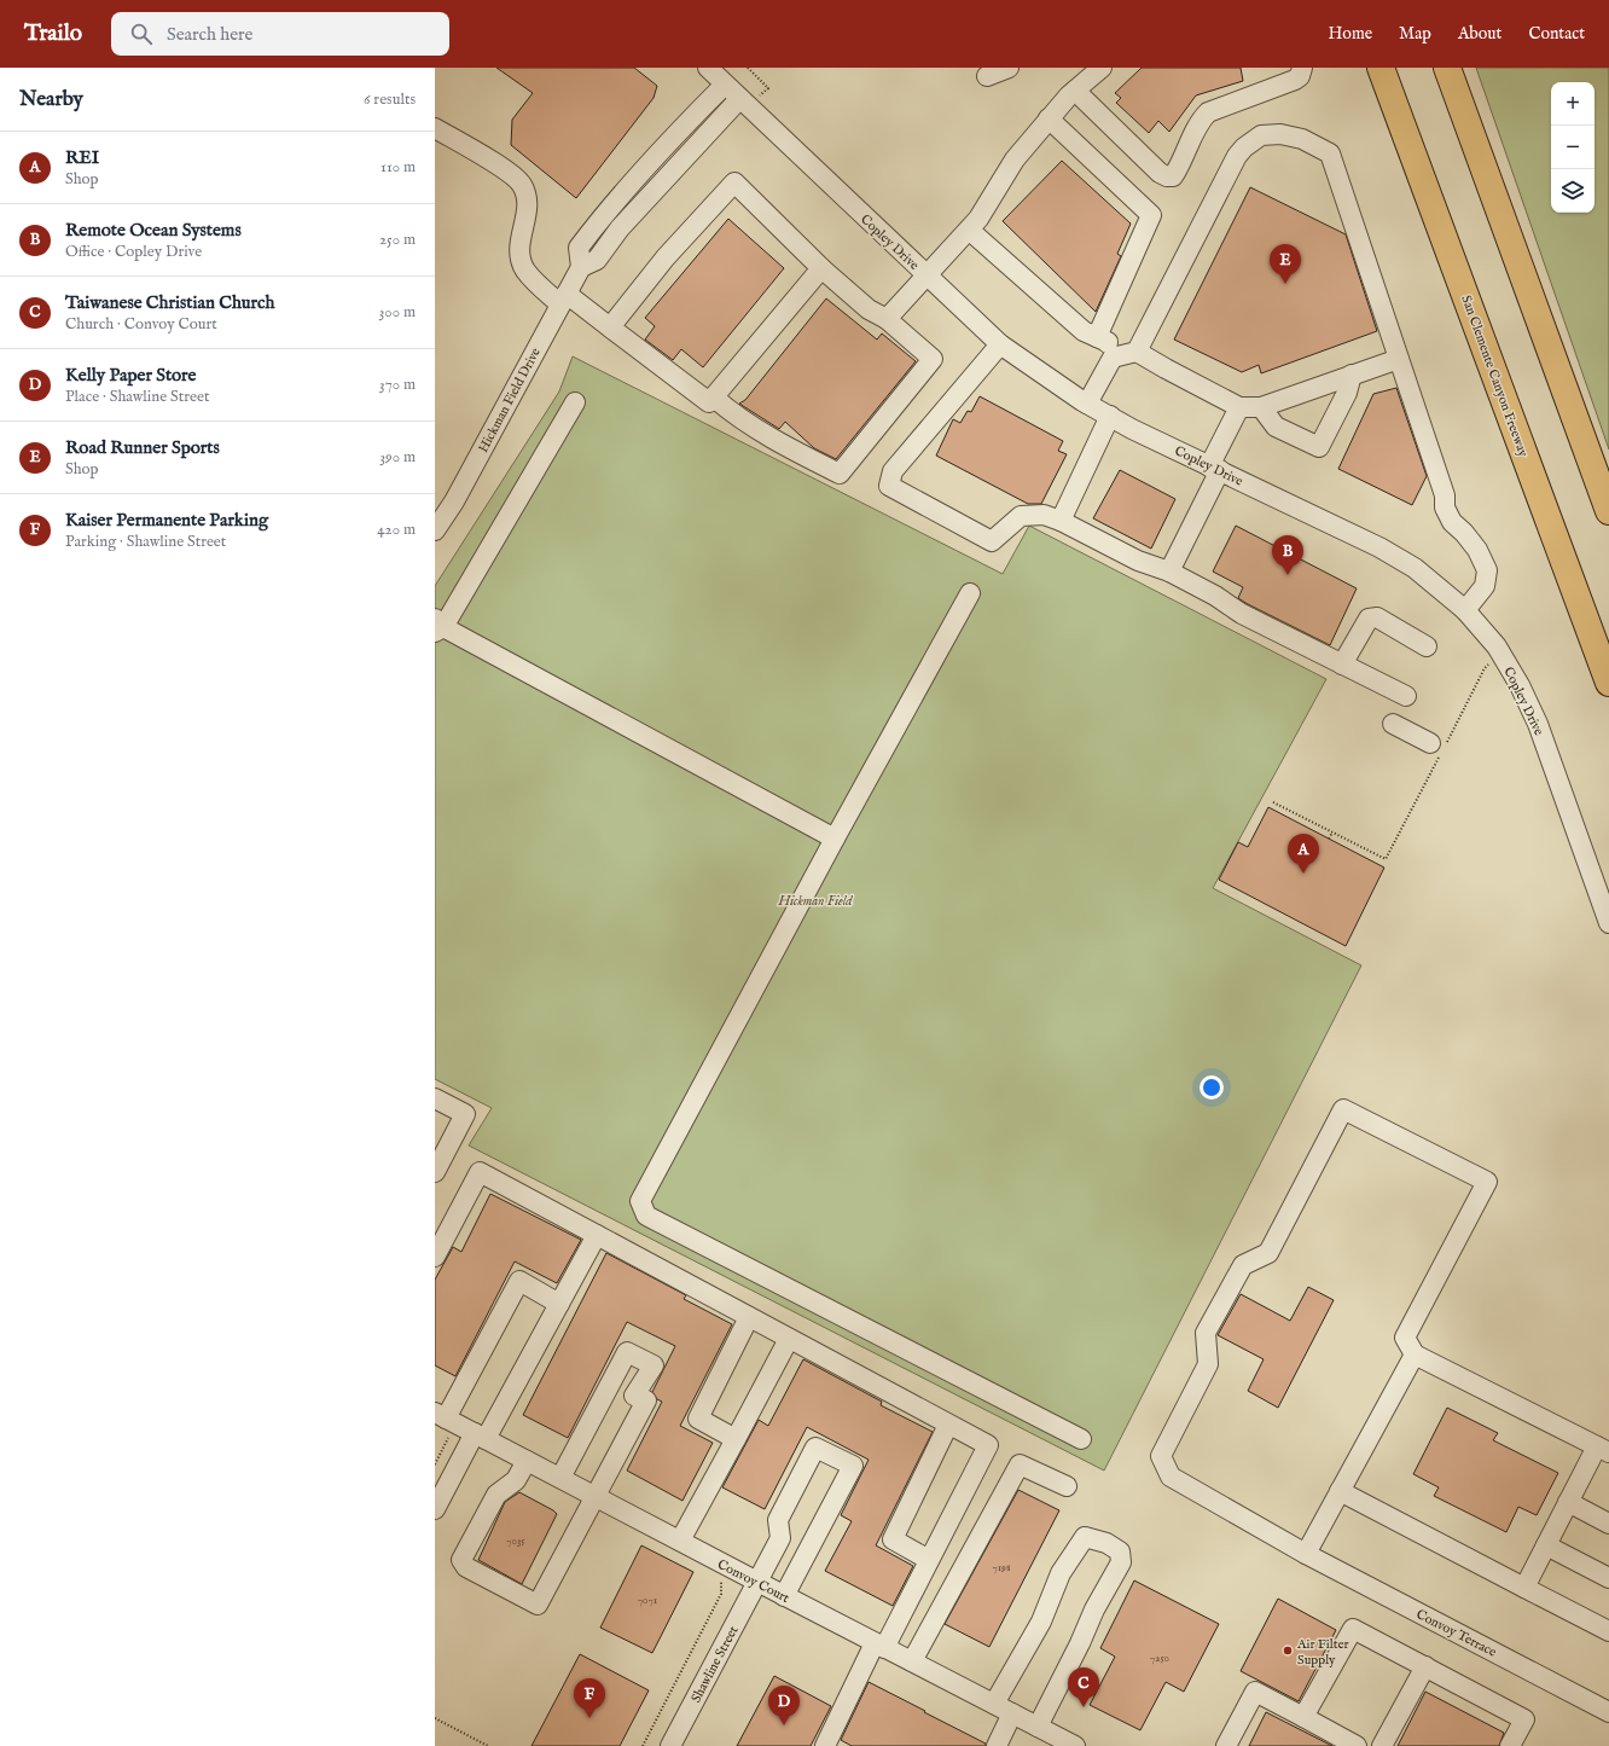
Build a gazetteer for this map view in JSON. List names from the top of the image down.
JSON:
{
  "streets": {
    "highway": ["San Clemente Canyon Freeway"],
    "street": [
      "Copley Drive",
      "Hickman Field Drive",
      "Convoy Court",
      "Convoy Terrace",
      "Shawline Street"
    ]
  },
  "crossings": [
    ["Copley Drive", "Hickman Field Drive"],
    ["Convoy Court", "Shawline Street"]
  ],
  "parks": ["Hickman Field"],
  "places": ["Air Filter Supply"],
  "house_numbers": [
    "7035",
    "7198",
    "7071",
    "7250"
  ],
  "page": {
    "header": "Trailo",
    "search": "Search here",
    "nav": [
      "Home",
      "Map",
      "About",
      "Contact"
    ],
    "heading": ["Nearby", "6 results"],
    "map_buttons": ["+", "−"],
    "list": [
      {
        "mark": "A",
        "name": "REI",
        "note": "Shop",
        "value": "110 m"
      },
      {
        "mark": "B",
        "name": "Remote Ocean Systems",
        "note": "Office · Copley Drive",
        "value": "250 m"
      },
      {
        "mark": "C",
        "name": "Taiwanese Christian Church",
        "note": "Church · Convoy Court",
        "value": "300 m"
      },
      {
        "mark": "D",
        "name": "Kelly Paper Store",
        "note": "Place · Shawline Street",
        "value": "370 m"
      },
      {
        "mark": "E",
        "name": "Road Runner Sports",
        "note": "Shop",
        "value": "390 m"
      },
      {
        "mark": "F",
        "name": "Kaiser Permanente Parking",
        "note": "Parking · Shawline Street",
        "value": "420 m"
      }
    ],
    "pins": [
      "E",
      "B",
      "A",
      "C",
      "F",
      "D"
    ]
  }
}
